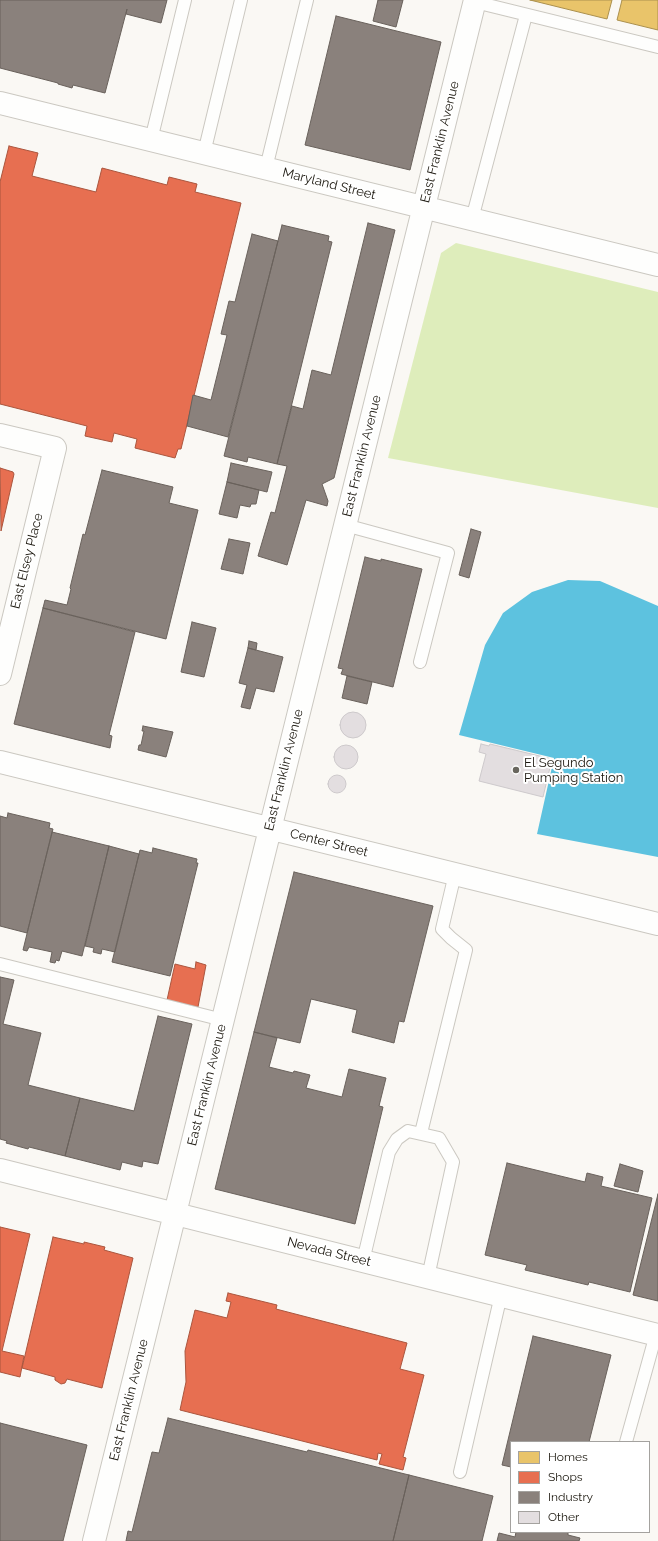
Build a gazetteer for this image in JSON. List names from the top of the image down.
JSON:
{
  "streets": {
    "street": [
      "East Franklin Avenue",
      "Maryland Street",
      "East Elsey Place",
      "Center Street",
      "Nevada Street"
    ]
  },
  "crossings": [
    ["East Franklin Avenue", "Maryland Street"],
    ["East Franklin Avenue", "Center Street"],
    ["East Franklin Avenue", "Nevada Street"]
  ],
  "places": ["El Segundo Pumping Station"],
  "legend": [
    "Homes",
    "Shops",
    "Industry",
    "Other"
  ]
}
